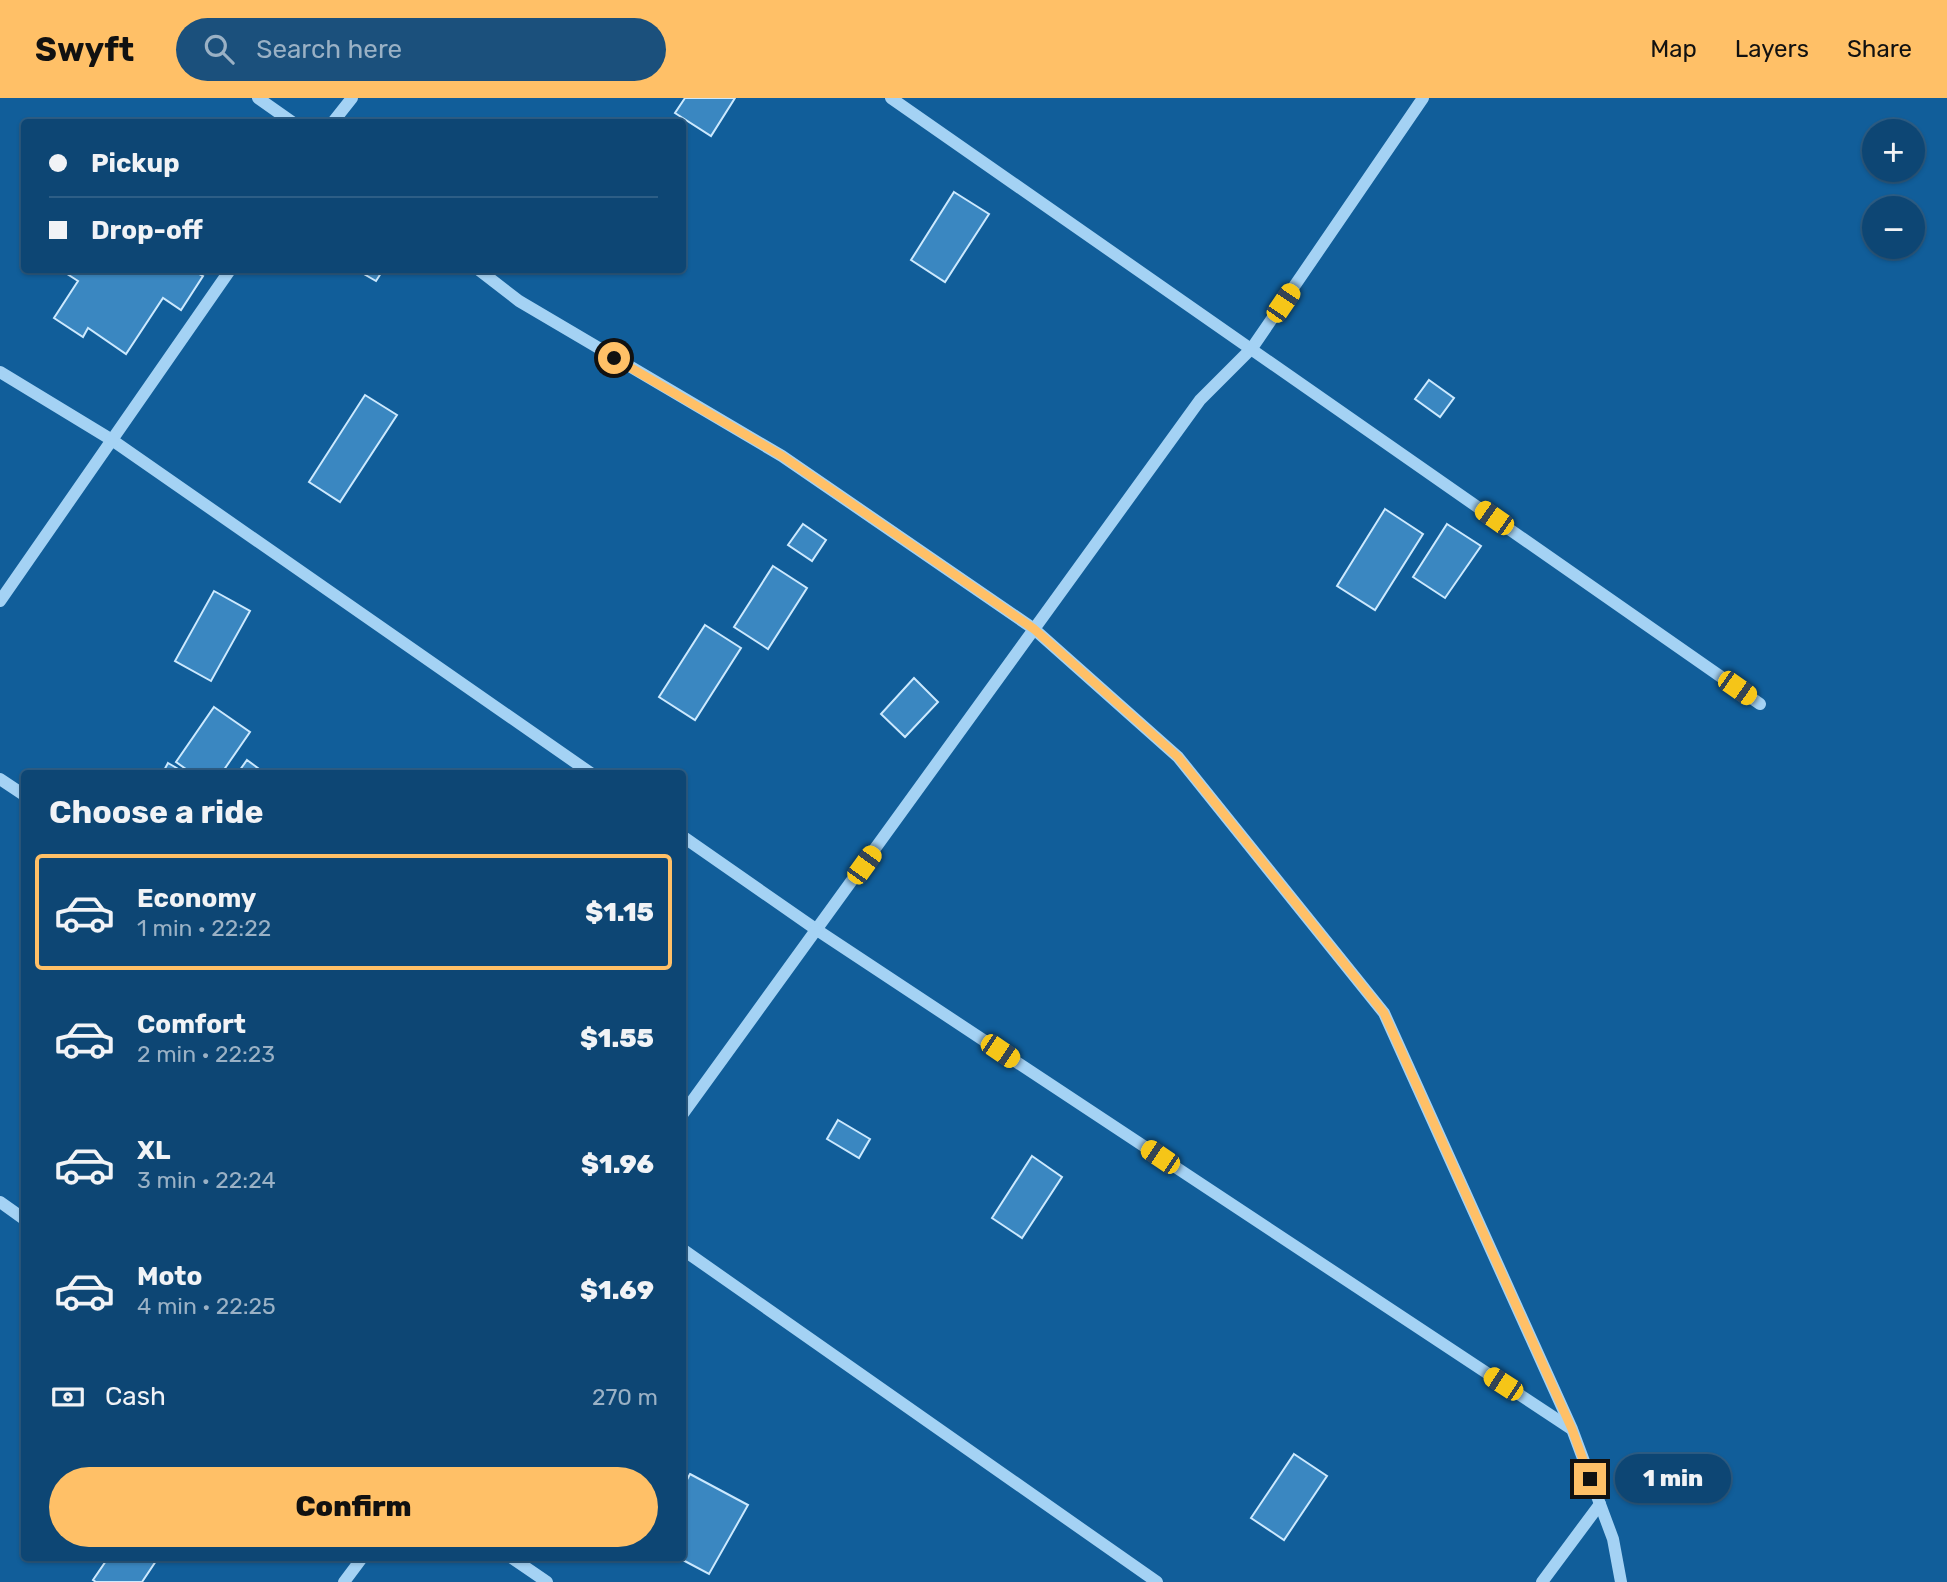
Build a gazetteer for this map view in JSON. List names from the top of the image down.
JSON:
{
  "page": {
    "header": "Swyft",
    "search": "Search here",
    "nav": ["Map", "Layers", "Share"],
    "map_buttons": ["+", "−"],
    "banner": ["Pickup", "Drop-off"],
    "heading": "Choose a ride",
    "list": [
      {
        "name": "Economy",
        "note": "1 min · 22:22",
        "value": "$1.15"
      },
      {
        "name": "Comfort",
        "note": "2 min · 22:23",
        "value": "$1.55"
      },
      {
        "name": "XL",
        "note": "3 min · 22:24",
        "value": "$1.96"
      },
      {
        "name": "Moto",
        "note": "4 min · 22:25",
        "value": "$1.69"
      }
    ],
    "pay": ["Cash", "270 m"],
    "buttons": "Confirm",
    "bubble": "1 min"
  }
}
